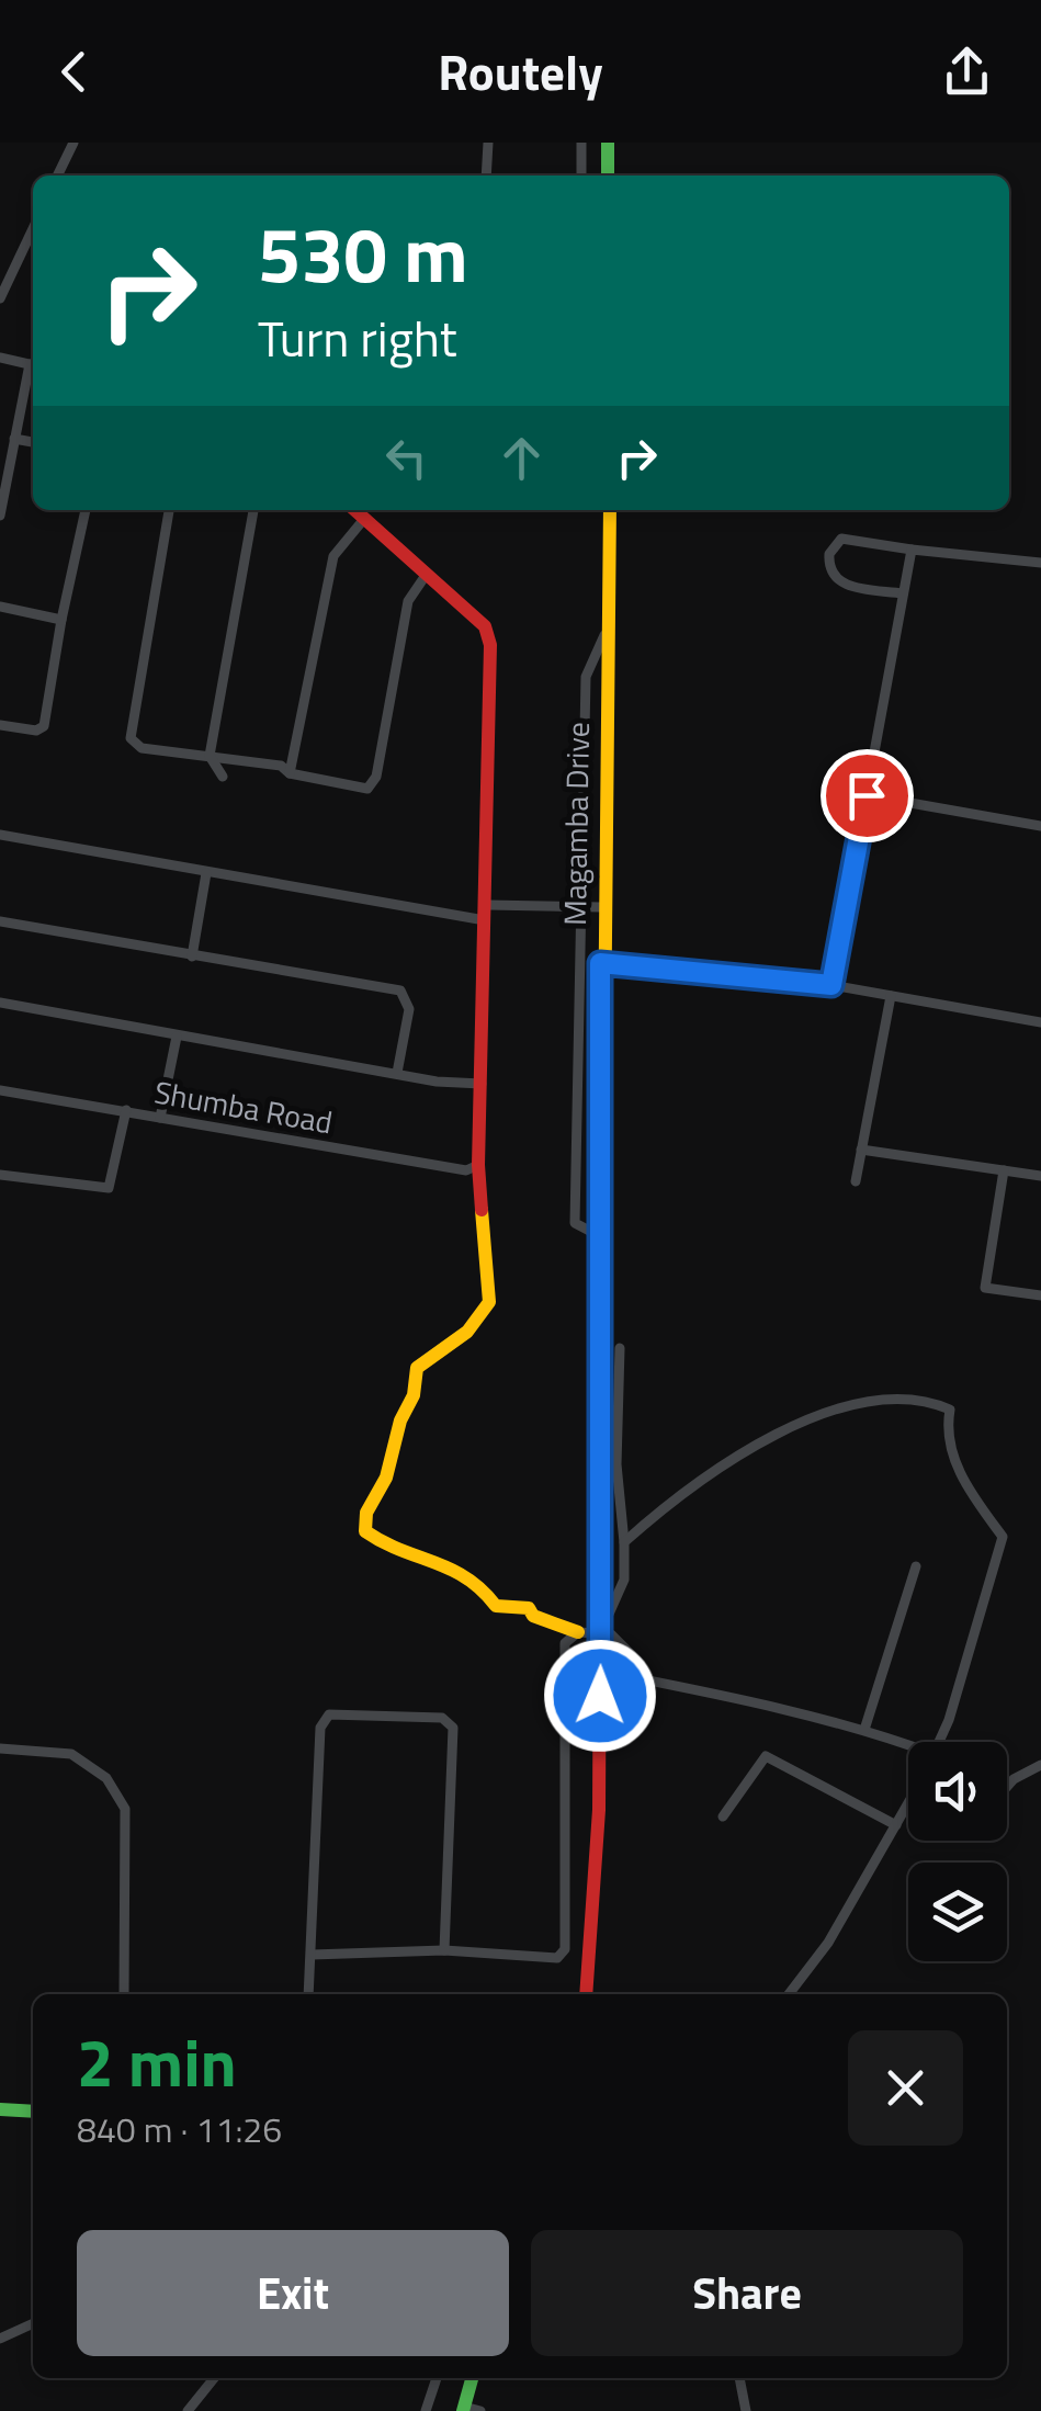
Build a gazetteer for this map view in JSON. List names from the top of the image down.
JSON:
{
  "streets": {
    "street": ["Magamba Drive", "Shumba Road"]
  },
  "page": {
    "header": "Routely",
    "turn": ["530 m", "Turn right"],
    "heading": ["2 min", "840 m · 11:26"],
    "buttons": ["Exit", "Share"]
  }
}
